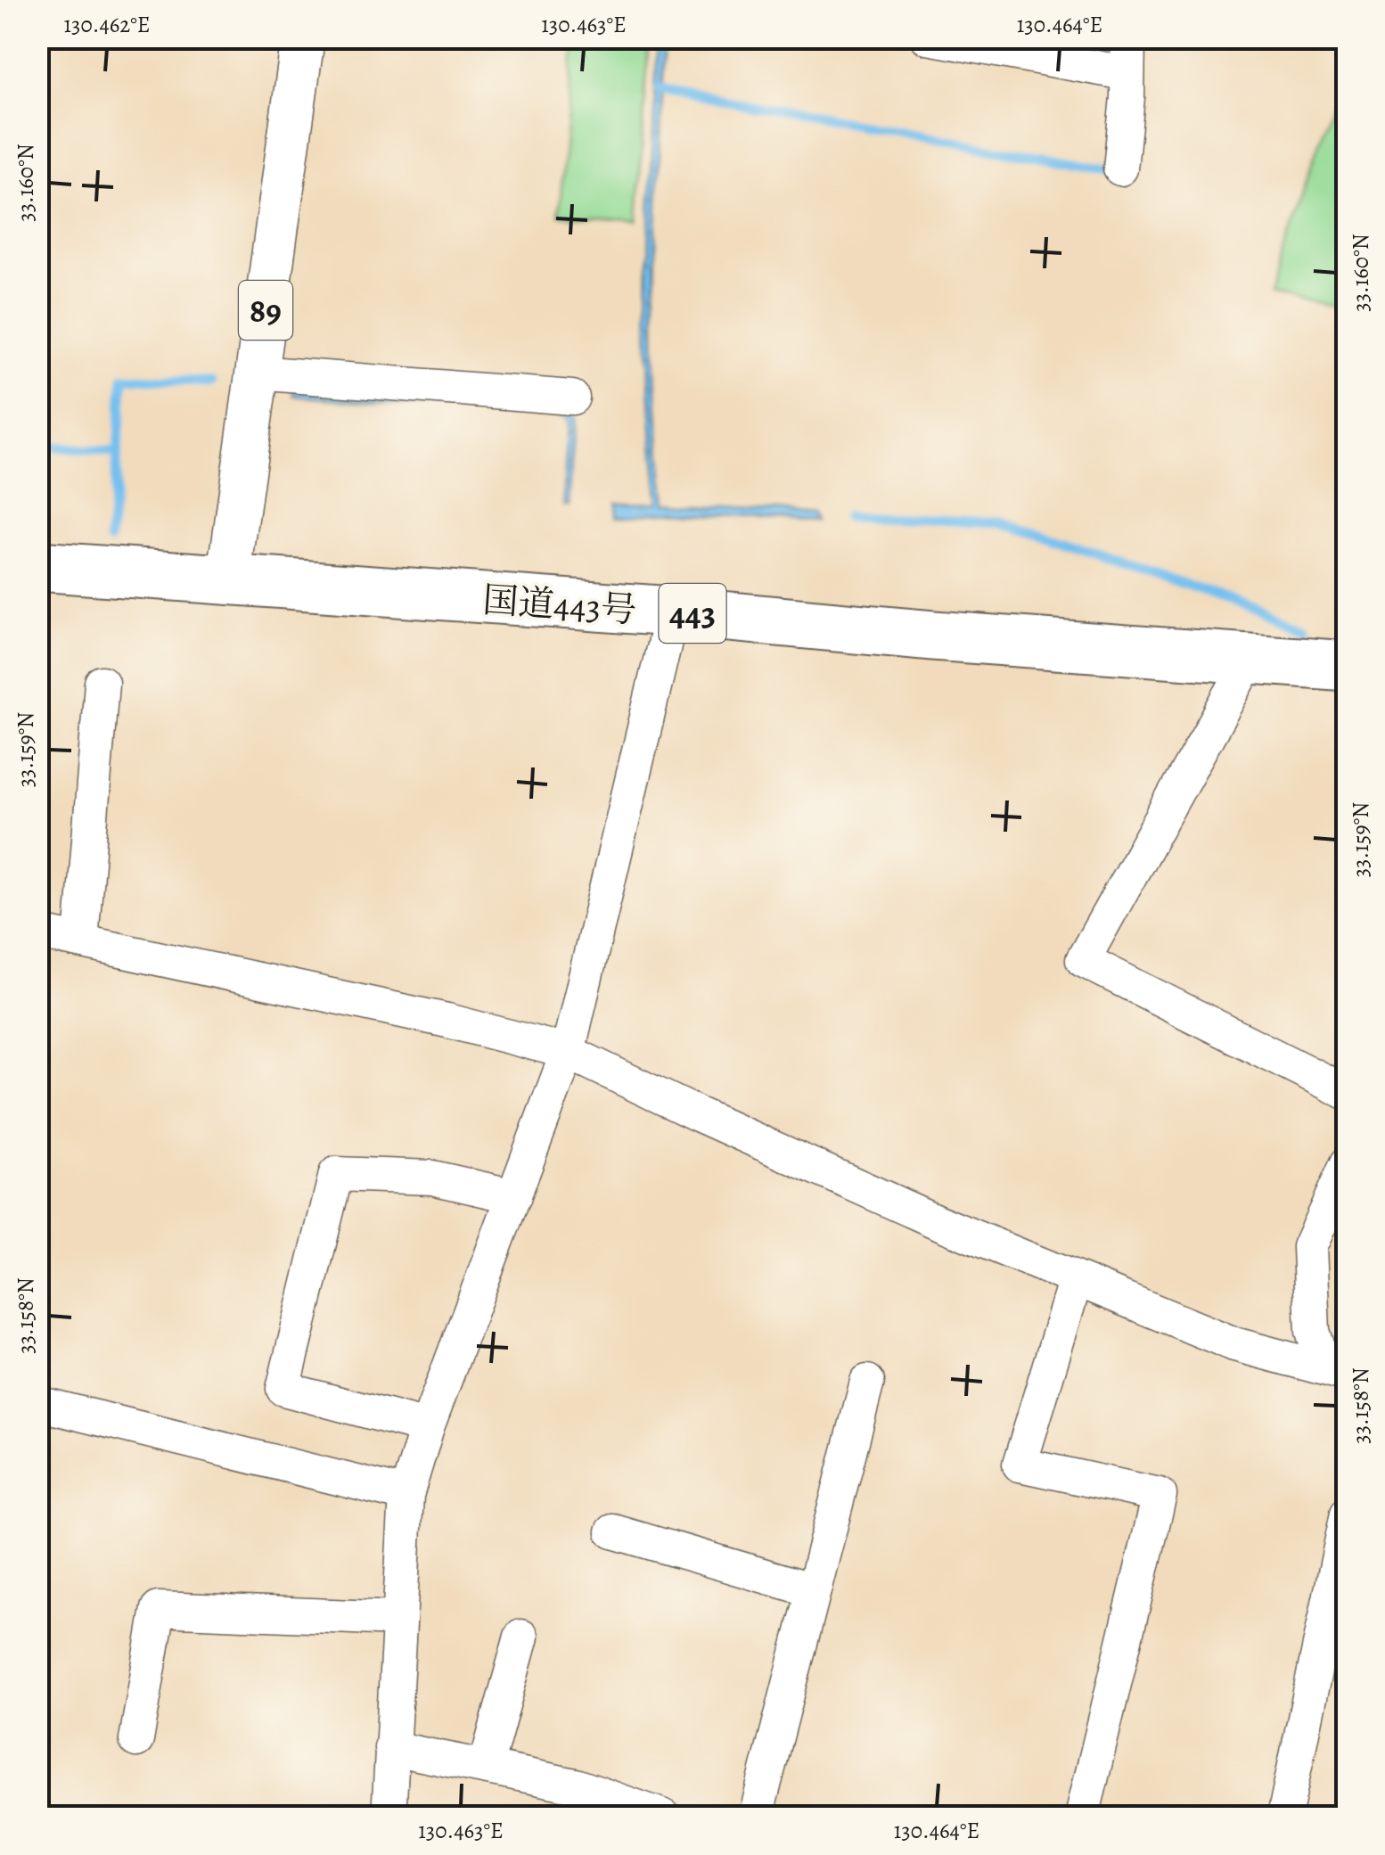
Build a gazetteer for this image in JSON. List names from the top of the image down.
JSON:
{
  "streets": {
    "highway": ["国道443号", "443"],
    "main road": ["89"]
  },
  "crossings": [
    ["89", "国道443号"]
  ],
  "coordinates": [
    "130.462°E",
    "130.463°E",
    "130.464°E",
    "33.160°N",
    "33.159°N",
    "33.158°N"
  ]
}
